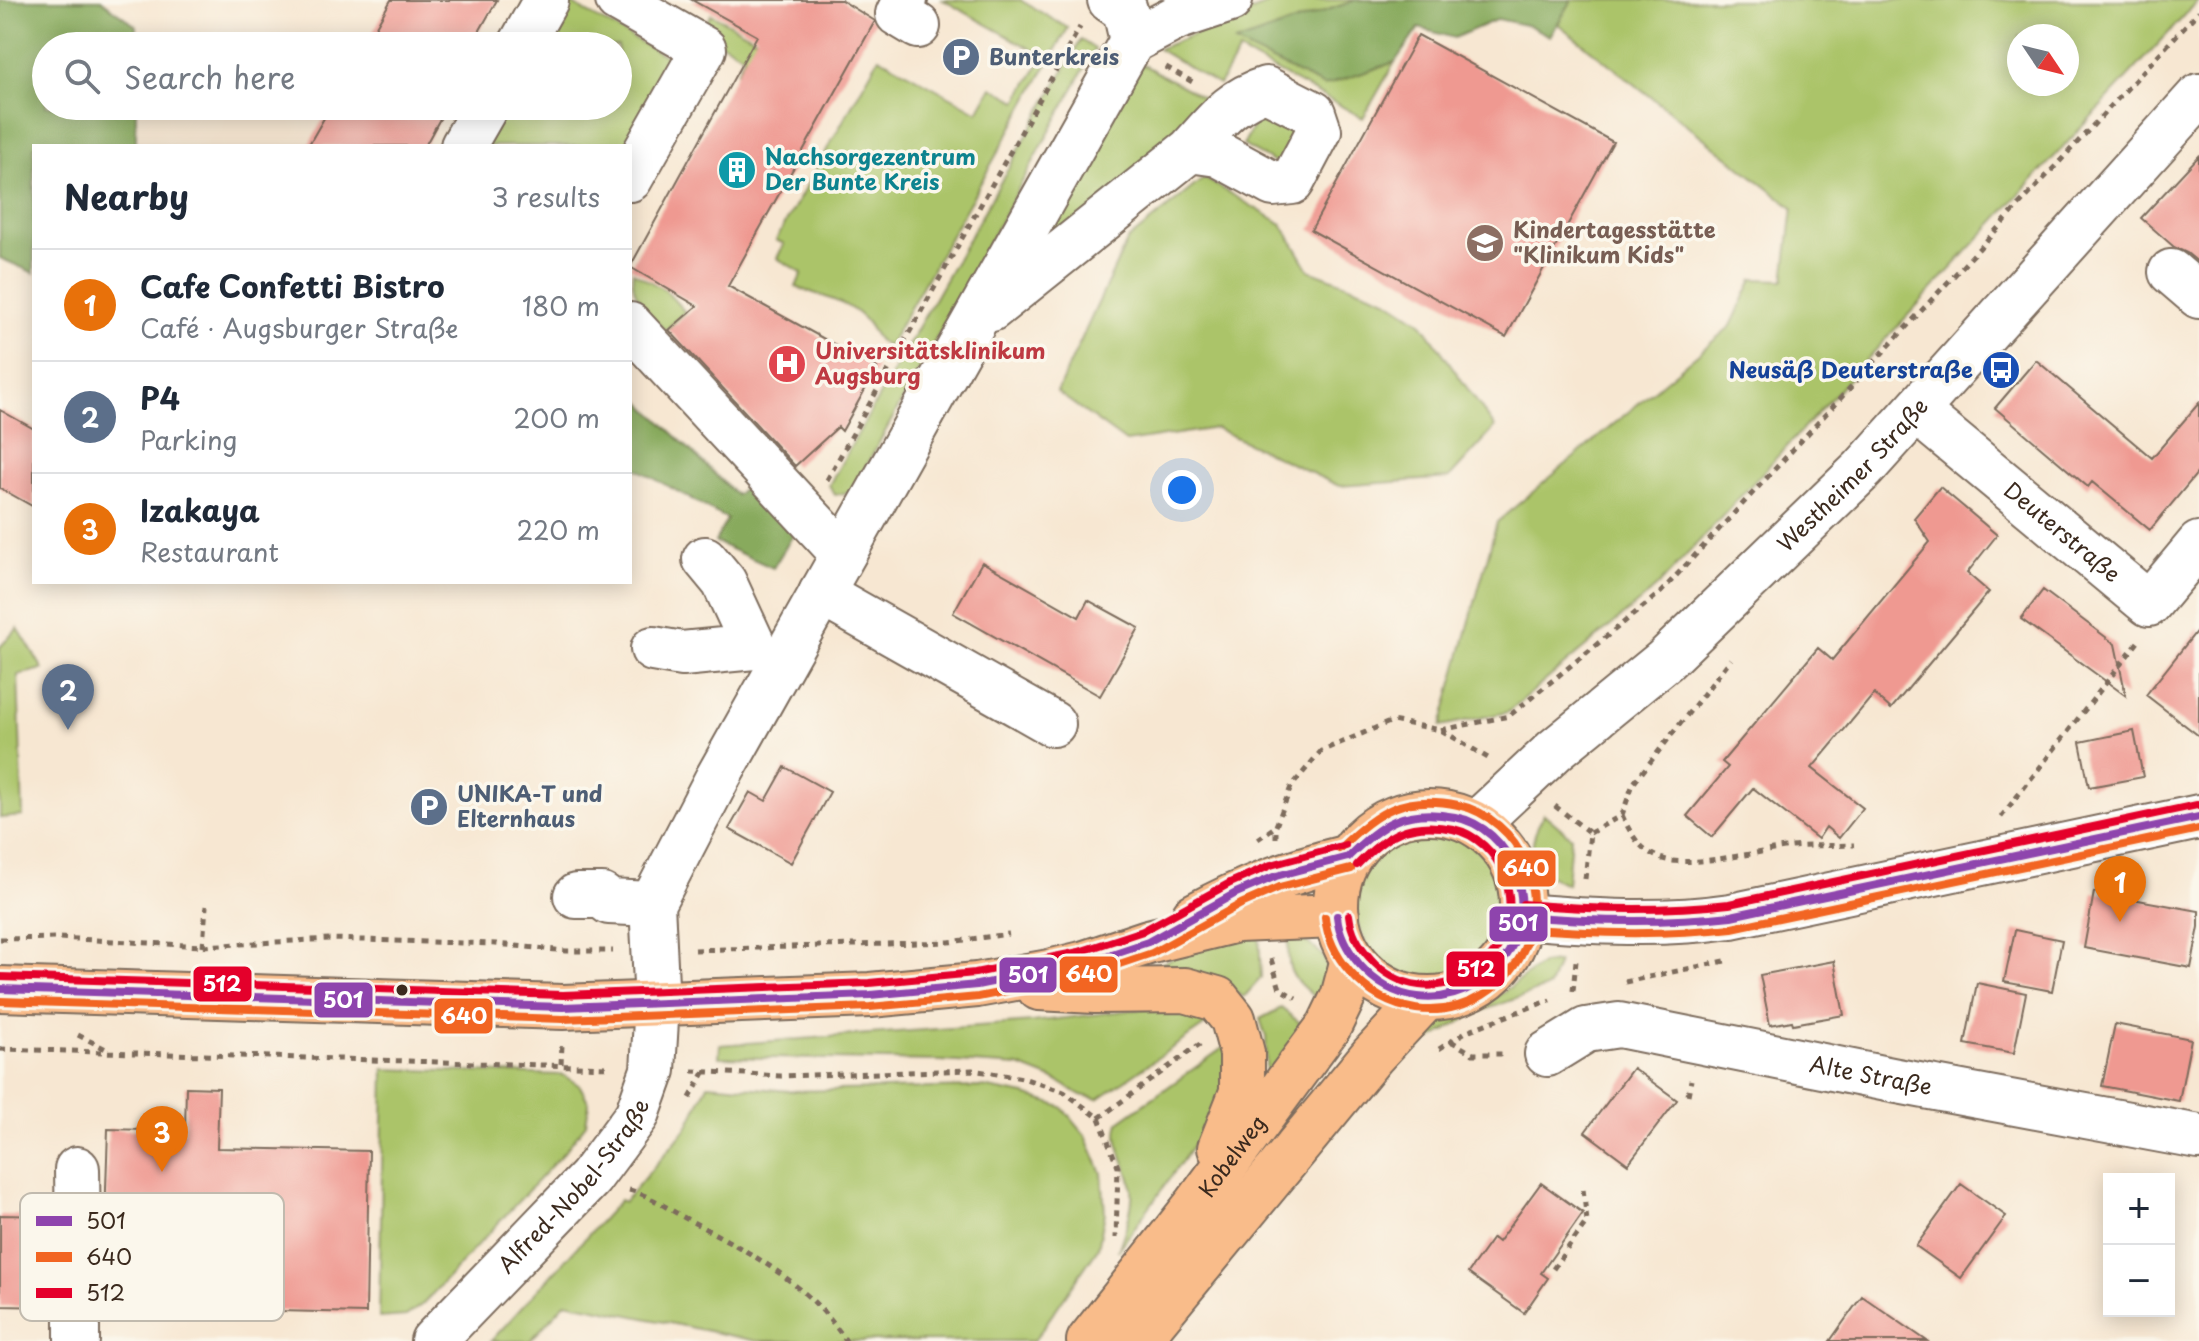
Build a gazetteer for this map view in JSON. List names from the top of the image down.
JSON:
{
  "streets": {
    "main road": ["Kobelweg"],
    "street": [
      "Westheimer Straße",
      "Deuterstraße",
      "Alte Straße",
      "Alfred-Nobel-Straße"
    ]
  },
  "crossings": [
    ["Westheimer Straße", "Deuterstraße"],
    ["Westheimer Straße", "Kobelweg"]
  ],
  "places": {
    "parking": ["Bunterkreis", "UNIKA-T und Elternhaus"],
    "building": ["Nachsorgezentrum Der Bunte Kreis"],
    "school or university": ["Kindertagesstätte \"Klinikum Kids\""],
    "hospital": ["Universitätsklinikum Augsburg"],
    "bus stop": ["Neusäß Deuterstraße"]
  },
  "lines": ["transit line 640", "transit line 512", "transit line 501"],
  "legend": ["501", "640", "512"],
  "north": "bottom right",
  "page": {
    "search": "Search here",
    "heading": ["Nearby", "3 results"],
    "list": [
      {
        "mark": "1",
        "name": "Cafe Confetti Bistro",
        "note": "Café · Augsburger Straße",
        "value": "180 m"
      },
      {
        "mark": "2",
        "name": "P4",
        "note": "Parking",
        "value": "200 m"
      },
      {
        "mark": "3",
        "name": "Izakaya",
        "note": "Restaurant",
        "value": "220 m"
      }
    ],
    "pins": ["2", "1", "3"],
    "map_buttons": ["+", "−"]
  }
}
